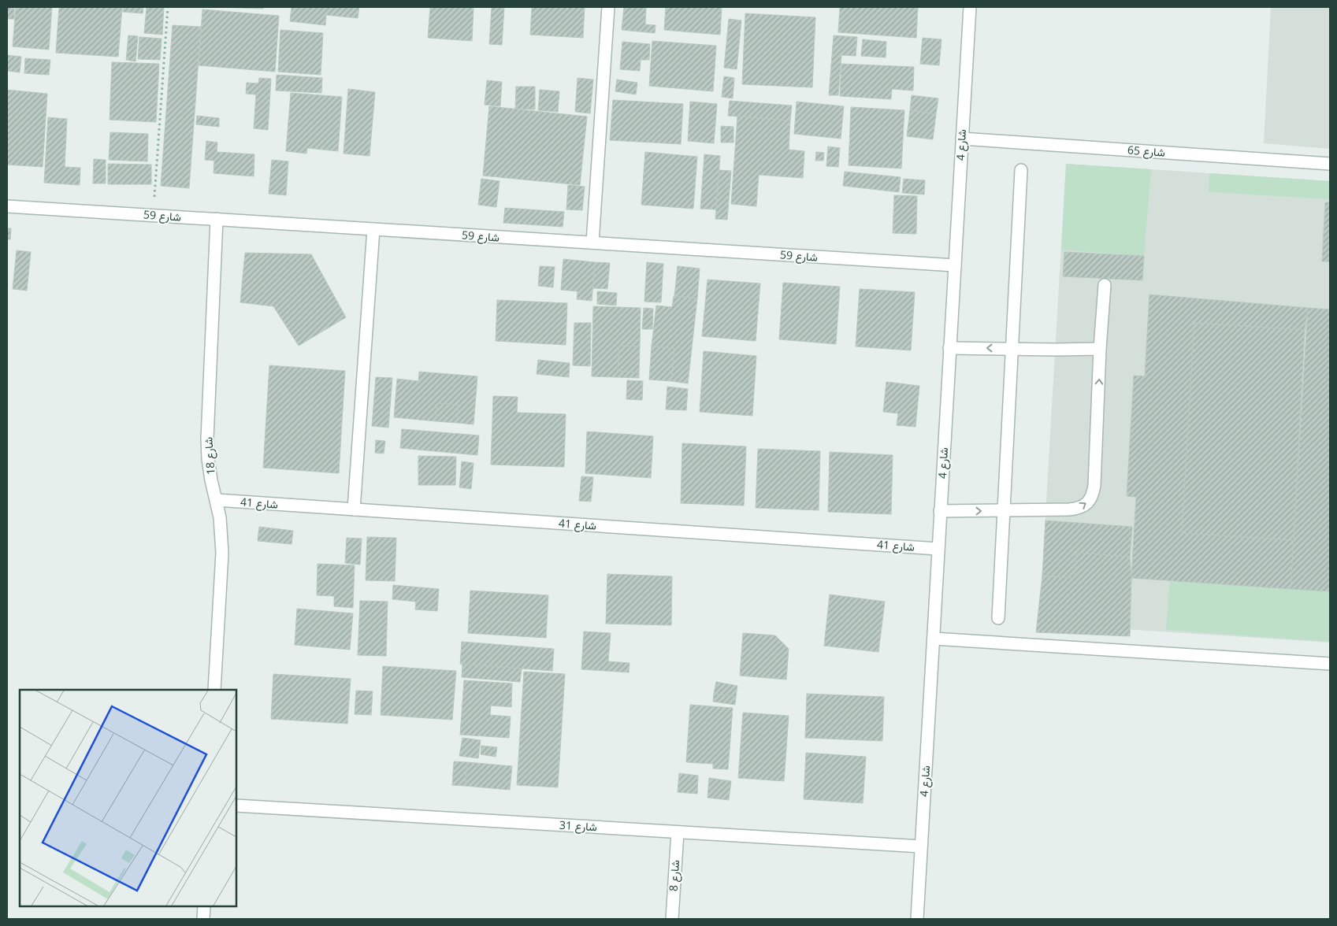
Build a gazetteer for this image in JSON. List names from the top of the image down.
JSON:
{
  "streets": {
    "street": [
      "شارع 4",
      "شارع 65",
      "شارع 59",
      "شارع 18",
      "شارع 41",
      "شارع 31",
      "شارع 8"
    ]
  },
  "crossings": [
    ["شارع 4", "شارع 65"],
    ["شارع 4", "شارع 59"],
    ["شارع 4", "شارع 41"],
    ["شارع 4", "شارع 31"],
    ["شارع 59", "شارع 18"],
    ["شارع 18", "شارع 41"],
    ["شارع 31", "شارع 8"]
  ]
}
